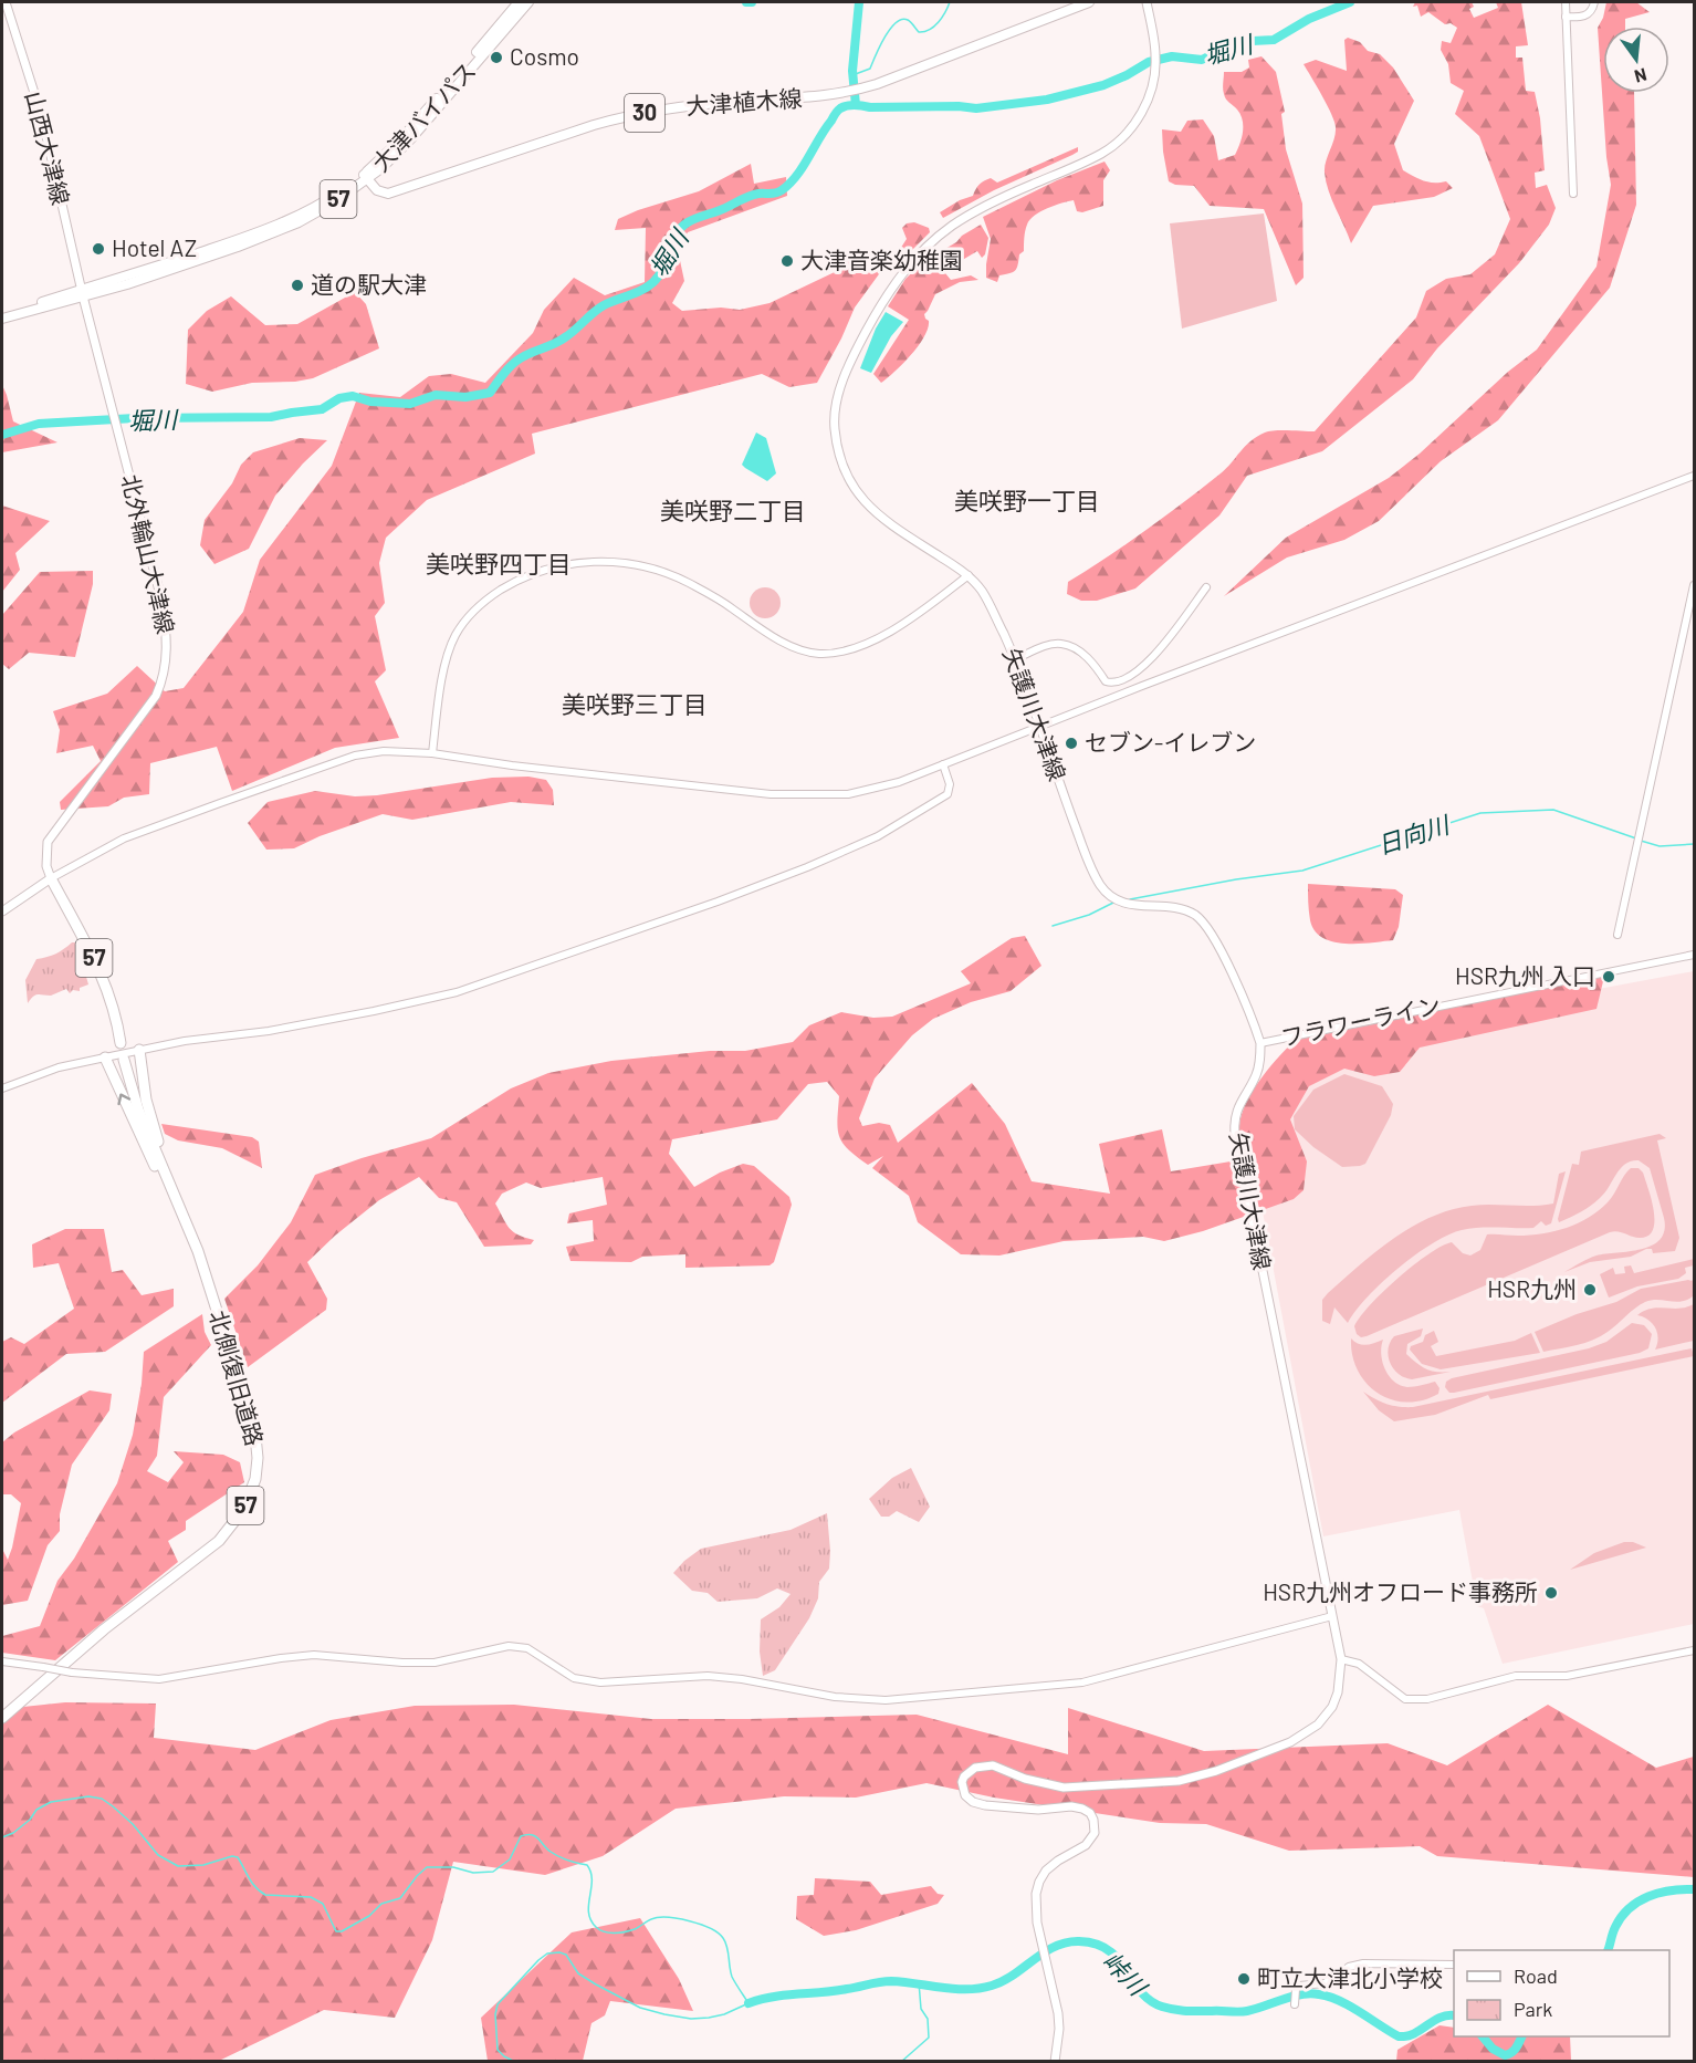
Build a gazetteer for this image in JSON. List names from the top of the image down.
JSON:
{
  "streets": {
    "highway": ["大津バイパス", "57", "北側復旧道路"],
    "main road": [
      "大津植木線",
      "30",
      "山西大津線",
      "北外輪山大津線",
      "矢護川大津線"
    ],
    "street": ["フラワーライン"]
  },
  "crossings": [
    ["大津植木線", "大津バイパス"],
    ["大津バイパス", "山西大津線"],
    ["大津バイパス", "57"],
    ["大津バイパス", "北外輪山大津線"],
    ["山西大津線", "57"],
    ["山西大津線", "北外輪山大津線"],
    ["57", "北外輪山大津線"],
    ["矢護川大津線", "フラワーライン"]
  ],
  "districts": [
    "美咲野一丁目",
    "美咲野二丁目",
    "美咲野四丁目",
    "美咲野三丁目"
  ],
  "water": ["堀川", "日向川", "峠川"],
  "places": [
    "Cosmo",
    "Hotel AZ",
    "大津音楽幼稚園",
    "道の駅大津",
    "セブン-イレブン",
    "HSR九州 入口",
    "HSR九州",
    "HSR九州オフロード事務所",
    "町立大津北小学校"
  ],
  "legend": ["Road", "Park"],
  "north": "bottom"
}
